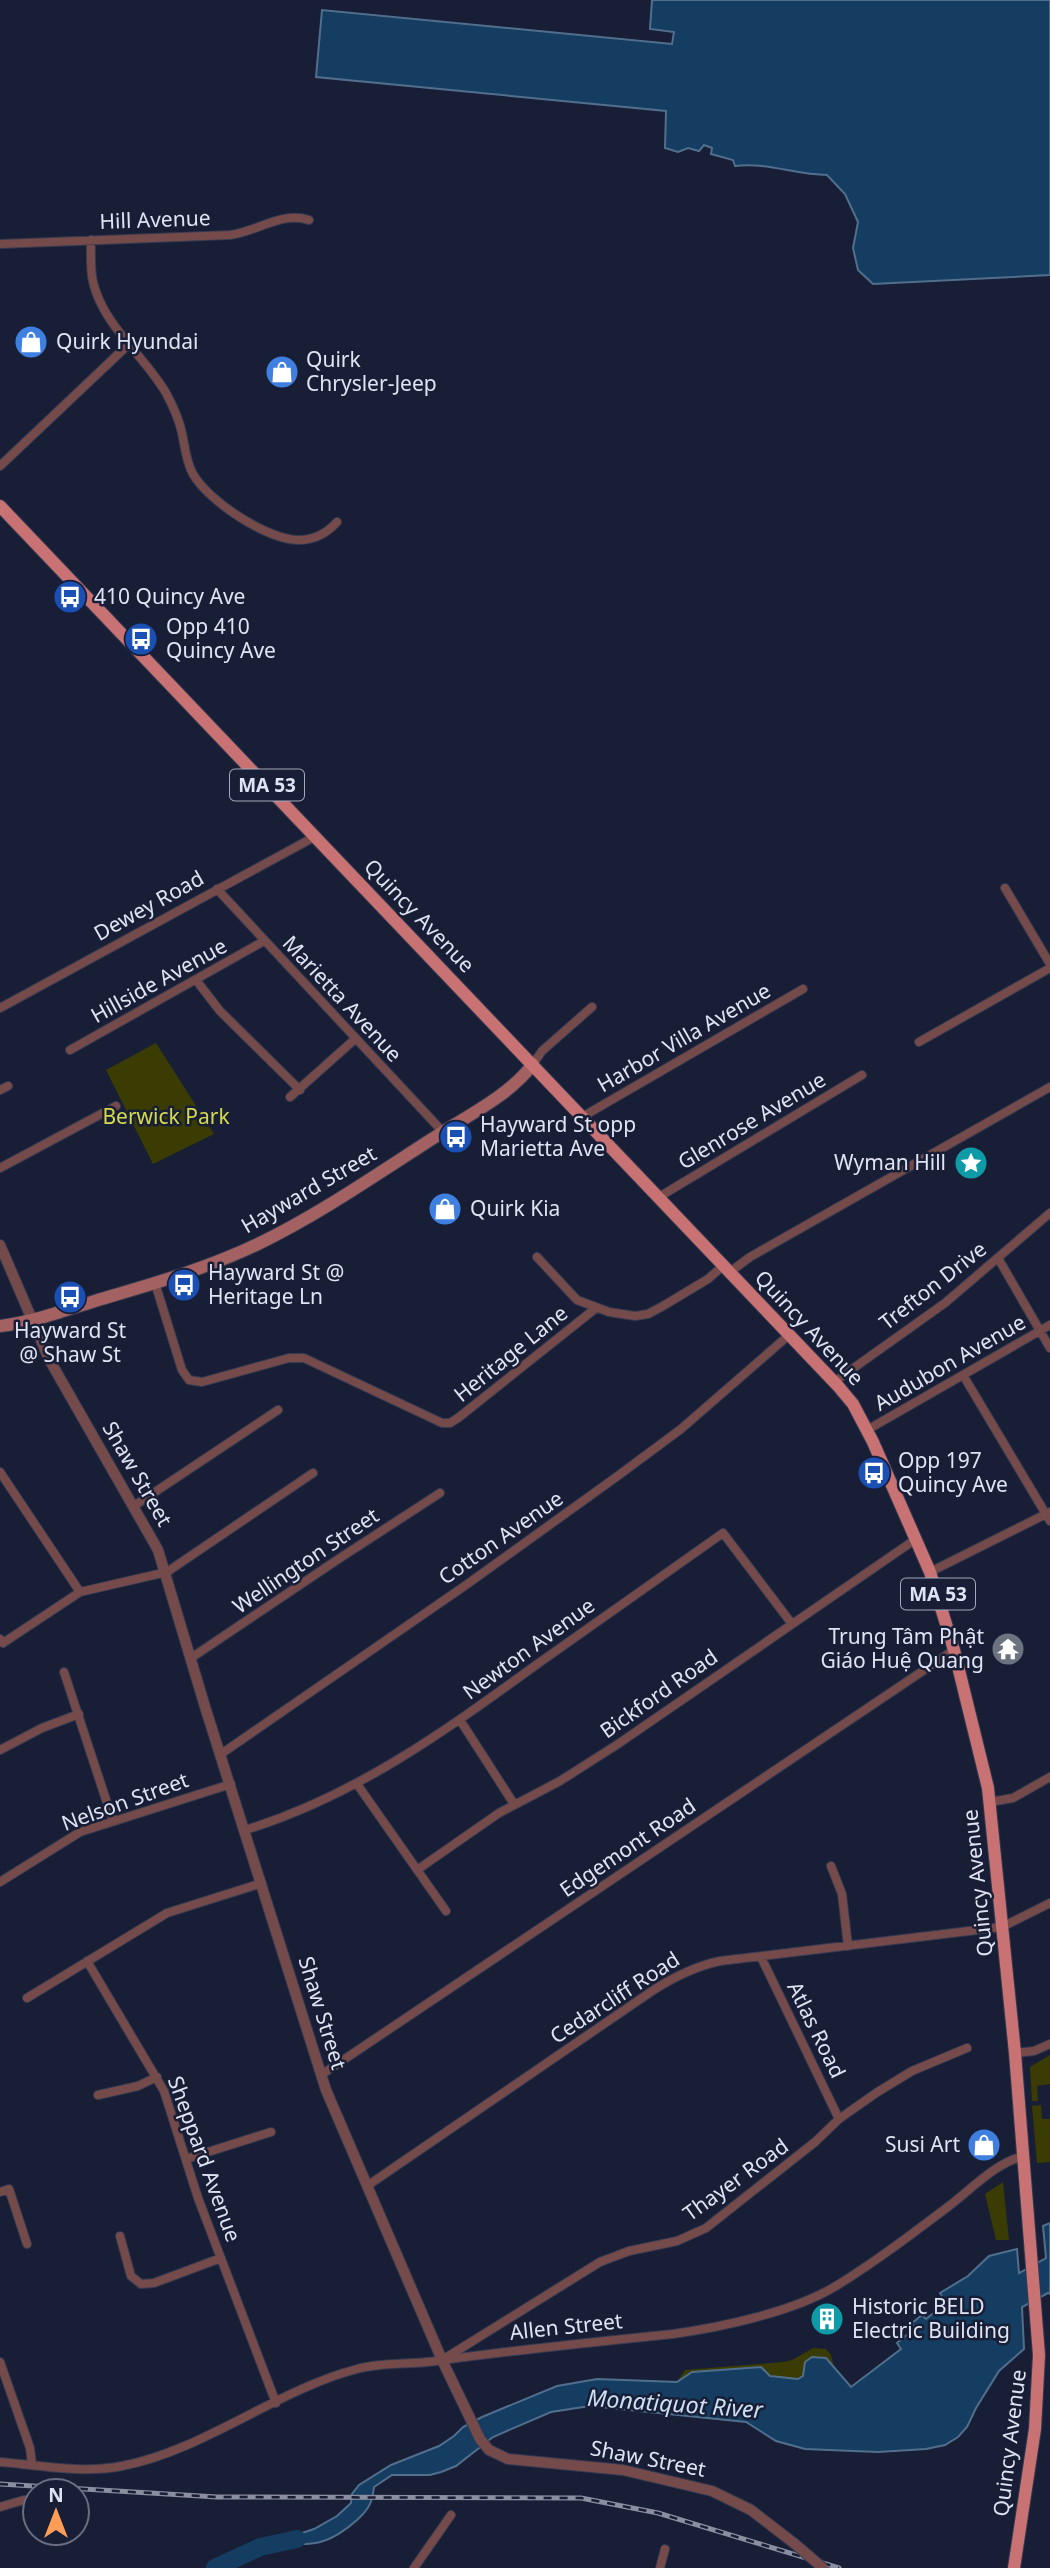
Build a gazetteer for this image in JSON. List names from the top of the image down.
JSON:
{
  "streets": {
    "main road": ["MA 53", "Quincy Avenue", "Hayward Street"],
    "street": [
      "Hill Avenue",
      "Dewey Road",
      "Hillside Avenue",
      "Marietta Avenue",
      "Harbor Villa Avenue",
      "Glenrose Avenue",
      "Trefton Drive",
      "Heritage Lane",
      "Audubon Avenue",
      "Shaw Street",
      "Cotton Avenue",
      "Wellington Street",
      "Newton Avenue",
      "Bickford Road",
      "Nelson Street",
      "Edgemont Road",
      "Cedarcliff Road",
      "Atlas Road",
      "Sheppard Avenue",
      "Thayer Road",
      "Allen Street"
    ]
  },
  "crossings": [
    ["Dewey Road", "Quincy Avenue"],
    ["Dewey Road", "Marietta Avenue"],
    ["Quincy Avenue", "Harbor Villa Avenue"],
    ["Quincy Avenue", "Glenrose Avenue"],
    ["Quincy Avenue", "Hayward Street"],
    ["Quincy Avenue", "Trefton Drive"],
    ["Quincy Avenue", "Audubon Avenue"],
    ["Quincy Avenue", "Cotton Avenue"],
    ["Quincy Avenue", "Bickford Road"],
    ["Quincy Avenue", "Edgemont Road"],
    ["Quincy Avenue", "Cedarcliff Road"],
    ["Quincy Avenue", "Allen Street"],
    ["Hillside Avenue", "Marietta Avenue"],
    ["Marietta Avenue", "Hayward Street"],
    ["Hayward Street", "Heritage Lane"],
    ["Hayward Street", "Shaw Street"],
    ["Shaw Street", "Cotton Avenue"],
    ["Shaw Street", "Wellington Street"],
    ["Shaw Street", "Newton Avenue"],
    ["Shaw Street", "Nelson Street"],
    ["Shaw Street", "Edgemont Road"],
    ["Shaw Street", "Cedarcliff Road"],
    ["Shaw Street", "Thayer Road"],
    ["Shaw Street", "Allen Street"],
    ["Newton Avenue", "Bickford Road"],
    ["Cedarcliff Road", "Atlas Road"],
    ["Atlas Road", "Thayer Road"],
    ["Sheppard Avenue", "Allen Street"],
    ["Thayer Road", "Allen Street"]
  ],
  "water": ["Monatiquot River"],
  "parks": ["Berwick Park"],
  "places": {
    "shop": [
      "Quirk Hyundai",
      "Quirk Chrysler-Jeep",
      "Quirk Kia",
      "Susi Art"
    ],
    "bus stop": [
      "410 Quincy Ave",
      "Opp 410 Quincy Ave",
      "Hayward St opp Marietta Ave",
      "Hayward St @ Heritage Ln",
      "Hayward St @ Shaw St",
      "Opp 197 Quincy Ave"
    ],
    "place": ["Wyman Hill"],
    "temple": ["Trung Tâm Phật Giáo Huệ Quang"],
    "building": ["Historic BELD Electric Building"]
  },
  "north": "top"
}
